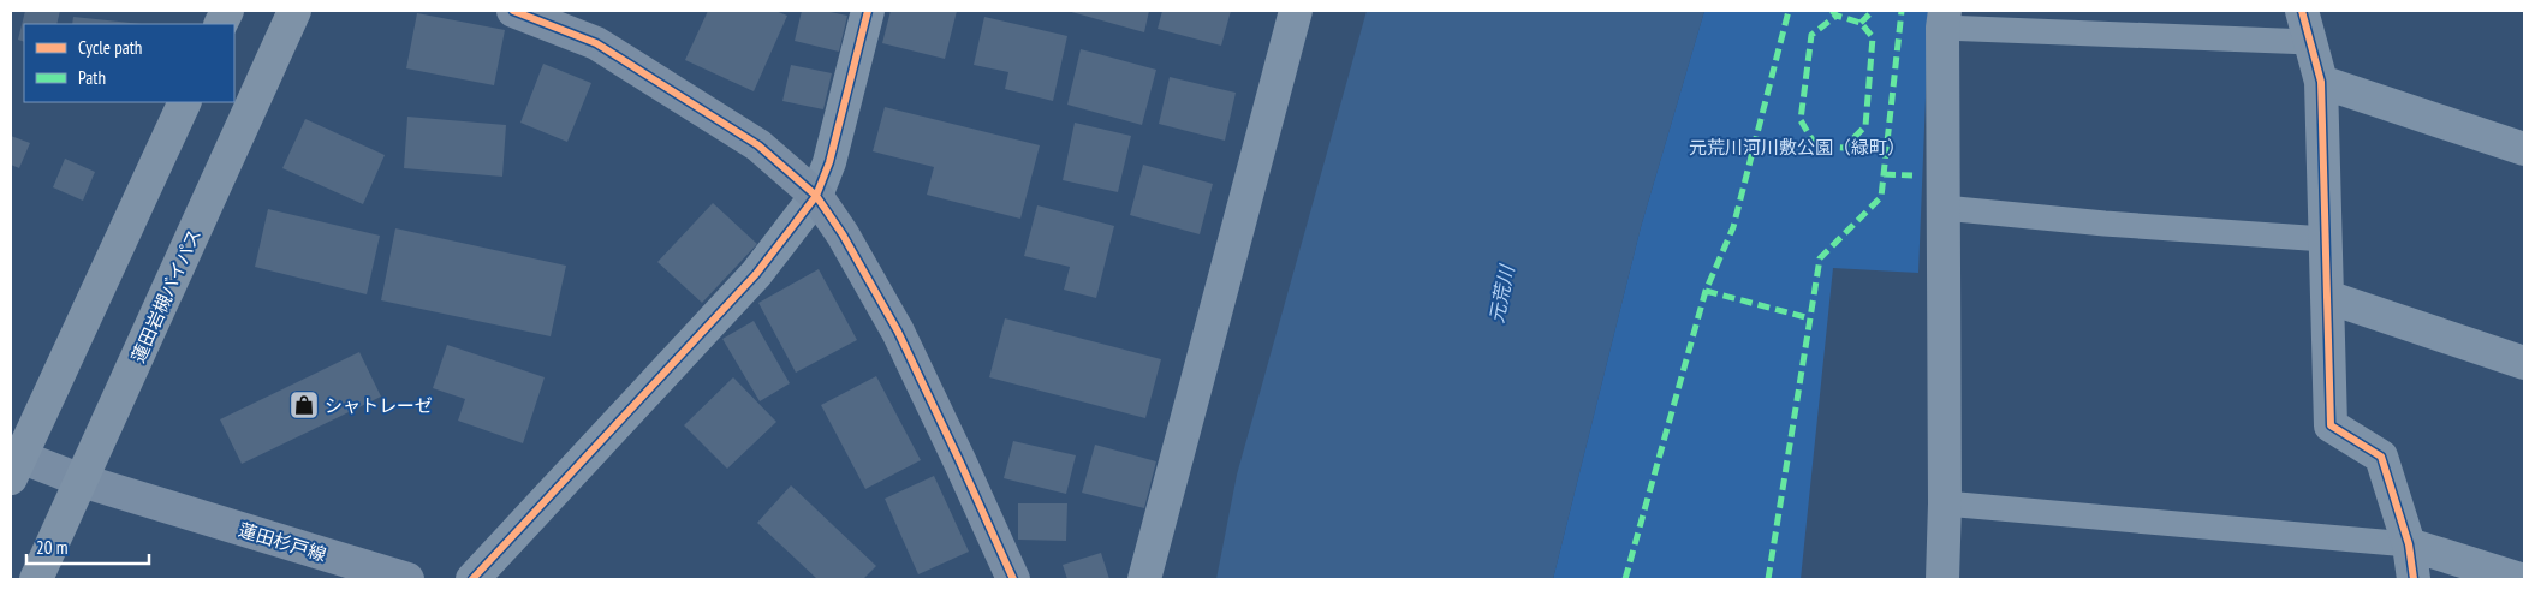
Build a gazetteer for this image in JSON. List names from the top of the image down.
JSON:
{
  "streets": {
    "highway": ["蓮田岩槻バイパス"],
    "street": ["蓮田杉戸線"]
  },
  "crossings": [
    ["蓮田岩槻バイパス", "蓮田杉戸線"]
  ],
  "water": ["元荒川"],
  "parks": ["元荒川河川敷公園（緑町）"],
  "places": {
    "shop": ["シャトレーゼ"]
  },
  "legend": ["Cycle path", "Path"],
  "scale_bar": "20 m"
}
